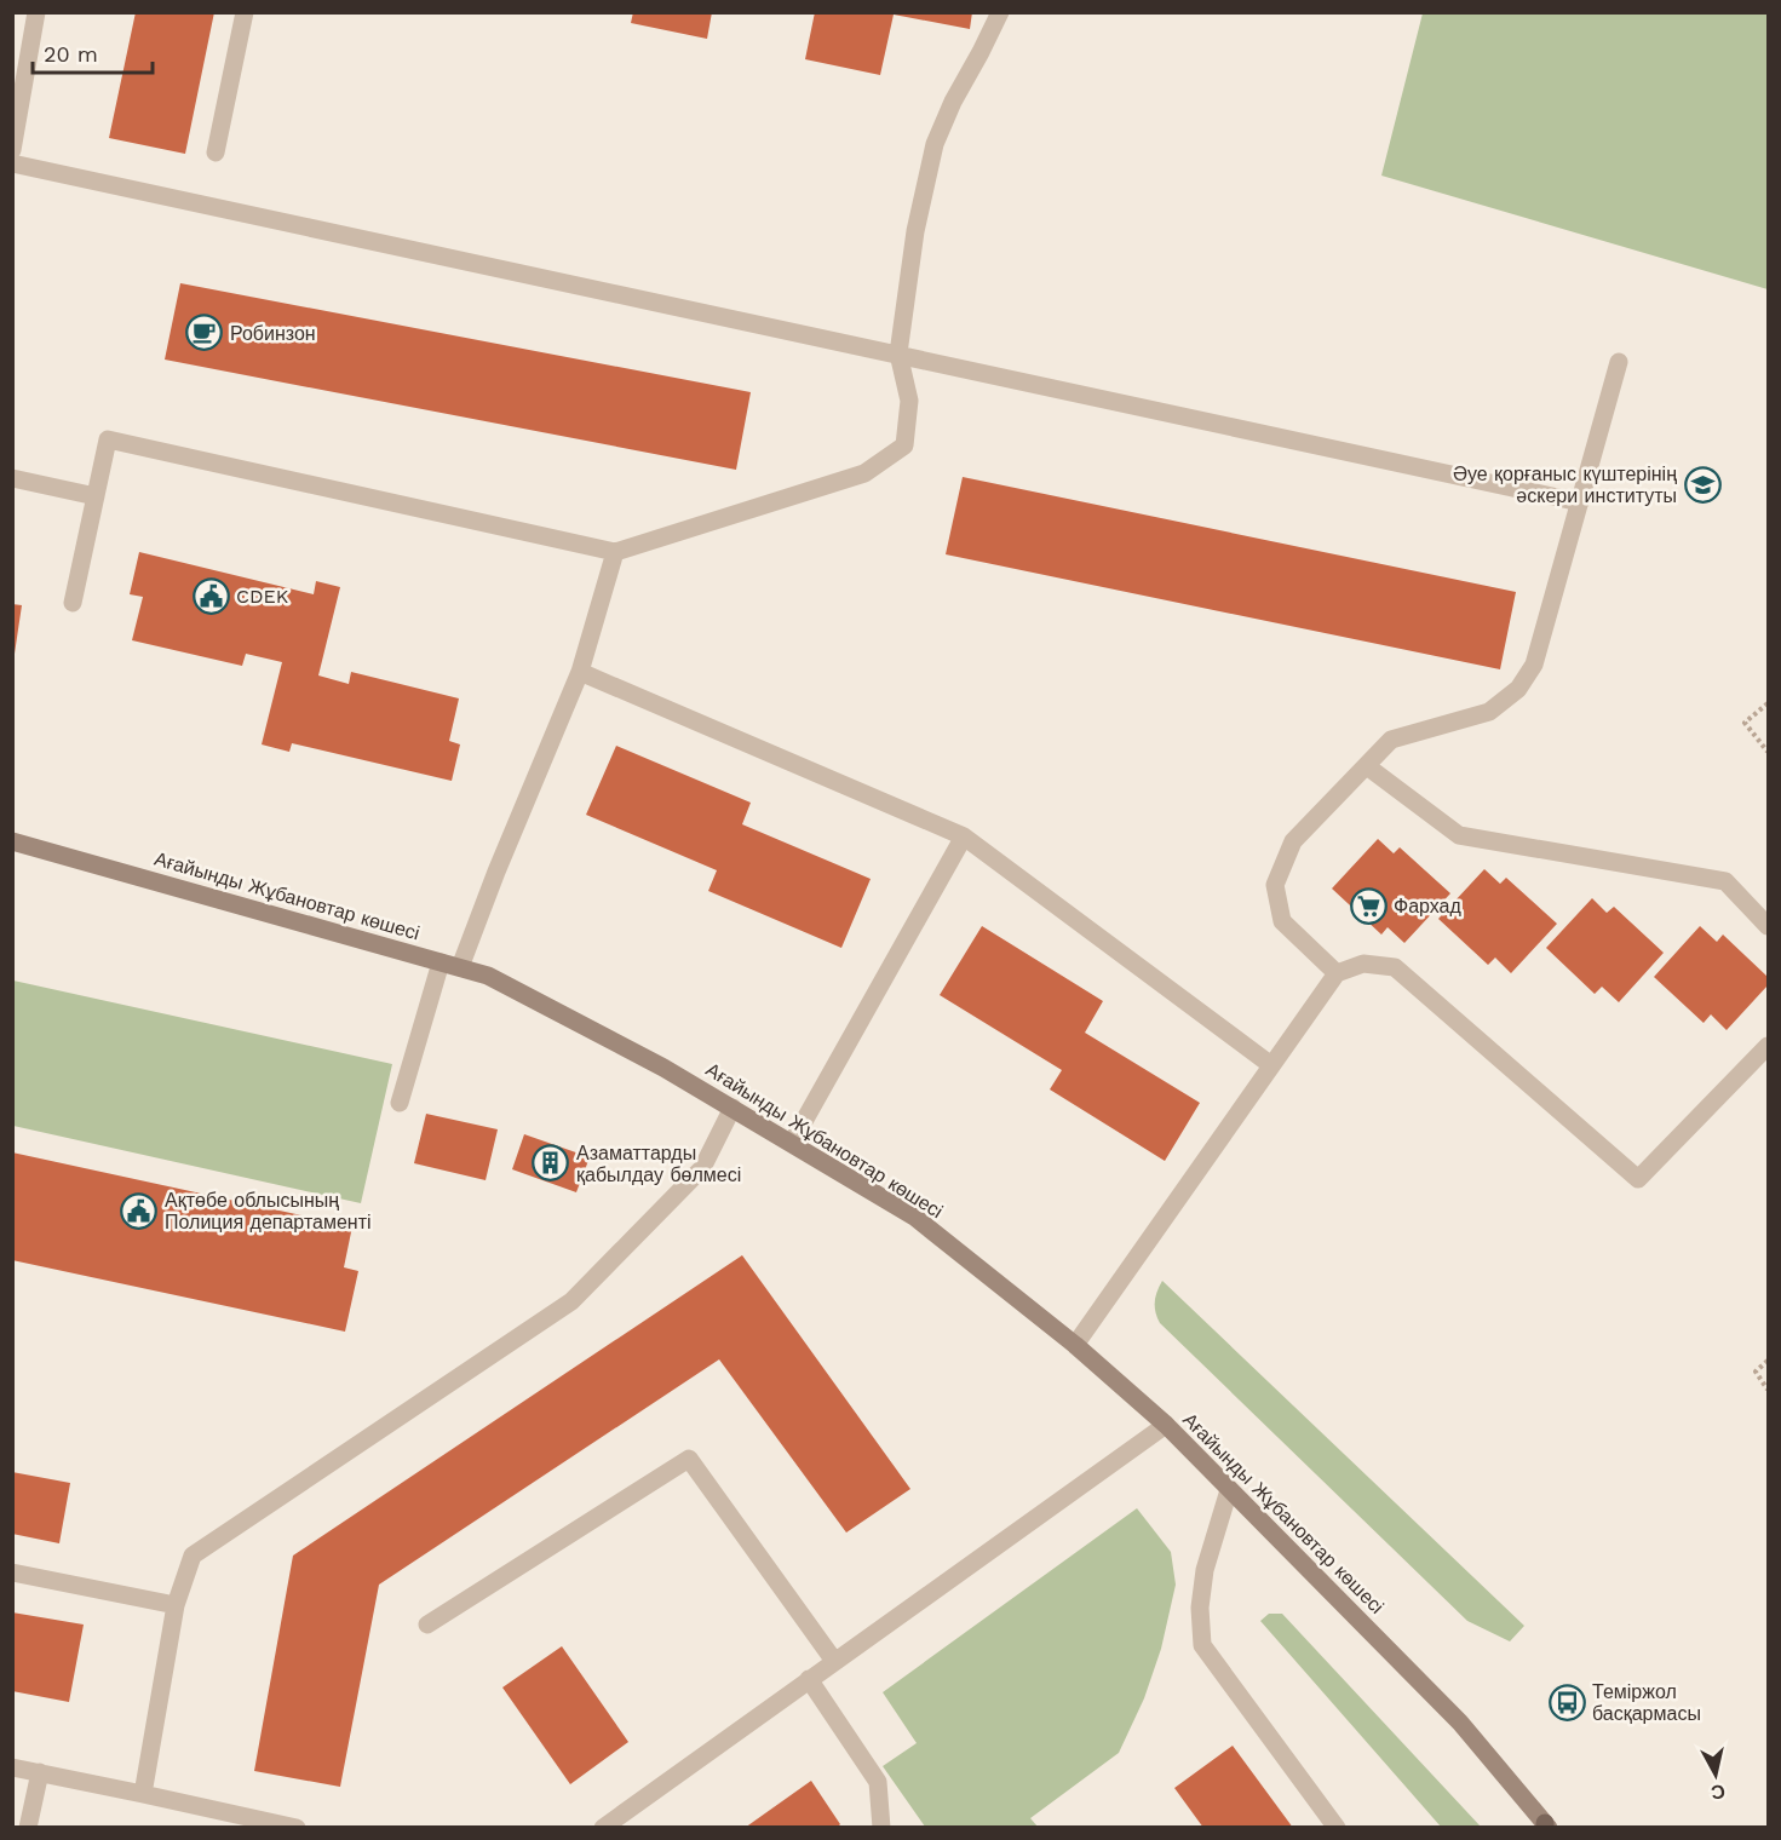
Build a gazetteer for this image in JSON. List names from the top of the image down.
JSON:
{
  "streets": {
    "street": ["Ағайынды Жұбановтар көшесі"]
  },
  "places": {
    "cafe": ["Робинзон"],
    "school or university": ["Әуе қорғаныс күштерінің әскери институты"],
    "public building": ["CDEK", "Ақтөбе облысының Полиция департаменті"],
    "supermarket": ["Фархад"],
    "building": ["Азаматтарды қабылдау бөлмесі"],
    "bus stop": ["Теміржол басқармасы"]
  },
  "scale_bar": "20 m",
  "north": "bottom"
}
